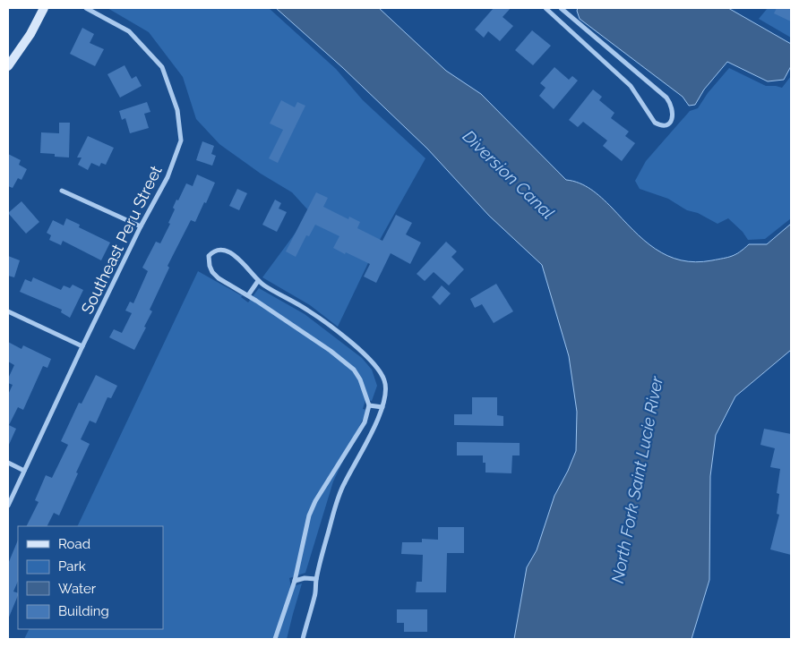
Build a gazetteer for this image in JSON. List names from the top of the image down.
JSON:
{
  "streets": {
    "street": ["Southeast Peru Street"]
  },
  "water": ["Diversion Canal", "North Fork Saint Lucie River"],
  "legend": [
    "Road",
    "Park",
    "Water",
    "Building"
  ]
}
